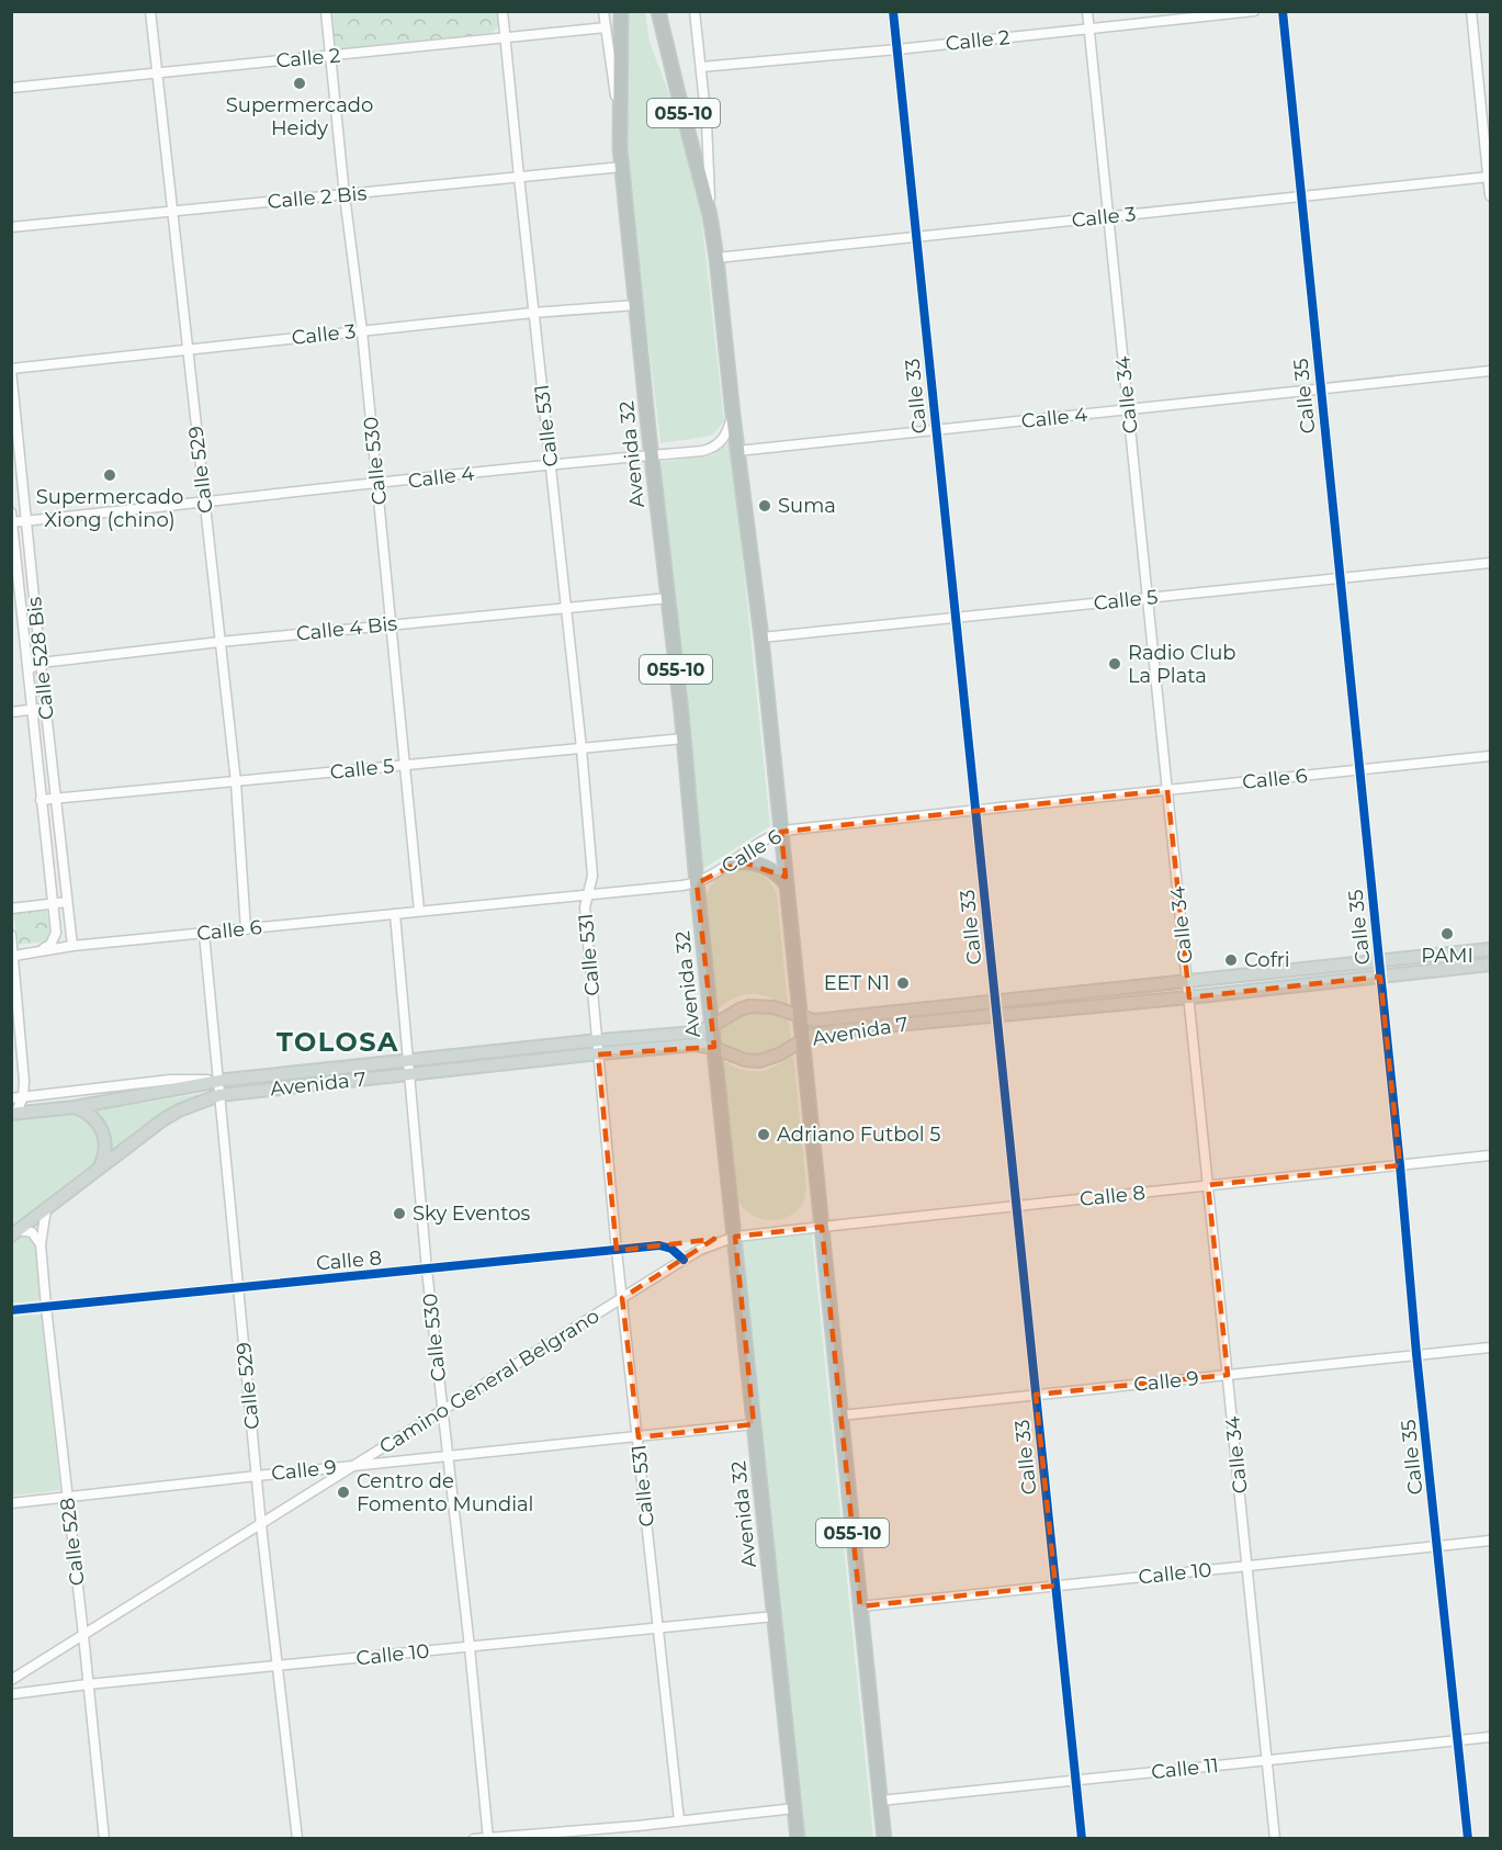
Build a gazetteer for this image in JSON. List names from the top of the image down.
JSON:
{
  "streets": {
    "highway": ["055-10", "Avenida 32"],
    "main road": ["Avenida 7"],
    "street": [
      "Calle 2",
      "Calle 2 Bis",
      "Calle 3",
      "Calle 34",
      "Calle 33",
      "Calle 35",
      "Calle 4",
      "Calle 531",
      "Calle 530",
      "Calle 529",
      "Calle 5",
      "Calle 4 Bis",
      "Calle 528 Bis",
      "Calle 6",
      "Calle 8",
      "Camino General Belgrano",
      "Calle 9",
      "Calle 528",
      "Calle 10",
      "Calle 11"
    ]
  },
  "crossings": [
    ["Calle 2", "Calle 34"],
    ["Calle 2", "Calle 33"],
    ["Calle 2", "Calle 531"],
    ["Calle 2", "Avenida 32"],
    ["Calle 2", "Calle 530"],
    ["Calle 2", "Calle 529"],
    ["055-10", "Calle 3"],
    ["055-10", "Calle 4"],
    ["055-10", "Calle 5"],
    ["055-10", "Calle 6"],
    ["055-10", "Avenida 7"],
    ["055-10", "Calle 8"],
    ["055-10", "Calle 9"],
    ["055-10", "Calle 10"],
    ["055-10", "Calle 11"],
    ["Calle 2 Bis", "Calle 531"],
    ["Calle 2 Bis", "Avenida 32"],
    ["Calle 2 Bis", "Calle 530"],
    ["Calle 2 Bis", "Calle 529"],
    ["Calle 3", "Calle 34"],
    ["Calle 3", "Calle 33"],
    ["Calle 3", "Calle 35"],
    ["Calle 3", "Calle 531"],
    ["Calle 3", "Avenida 32"],
    ["Calle 3", "Calle 530"],
    ["Calle 3", "Calle 529"],
    ["Calle 3", "Calle 528 Bis"],
    ["Calle 34", "Calle 4"],
    ["Calle 34", "Calle 5"],
    ["Calle 34", "Calle 6"],
    ["Calle 34", "Avenida 7"],
    ["Calle 34", "Calle 8"],
    ["Calle 34", "Calle 9"],
    ["Calle 34", "Calle 10"],
    ["Calle 34", "Calle 11"],
    ["Calle 33", "Calle 4"],
    ["Calle 33", "Calle 5"],
    ["Calle 33", "Calle 6"],
    ["Calle 33", "Avenida 7"],
    ["Calle 33", "Calle 8"],
    ["Calle 33", "Calle 9"],
    ["Calle 33", "Calle 10"],
    ["Calle 33", "Calle 11"],
    ["Calle 35", "Calle 4"],
    ["Calle 35", "Calle 5"],
    ["Calle 35", "Calle 6"],
    ["Calle 35", "Avenida 7"],
    ["Calle 35", "Calle 8"],
    ["Calle 35", "Calle 9"],
    ["Calle 35", "Calle 10"],
    ["Calle 35", "Calle 11"],
    ["Calle 4", "Calle 531"],
    ["Calle 4", "Avenida 32"],
    ["Calle 4", "Calle 530"],
    ["Calle 4", "Calle 529"],
    ["Calle 4", "Calle 528 Bis"],
    ["Calle 531", "Calle 5"],
    ["Calle 531", "Calle 4 Bis"],
    ["Calle 531", "Calle 6"],
    ["Calle 531", "Avenida 7"],
    ["Calle 531", "Calle 8"],
    ["Calle 531", "Camino General Belgrano"],
    ["Calle 531", "Calle 9"],
    ["Calle 531", "Calle 10"],
    ["Avenida 32", "Calle 5"],
    ["Avenida 32", "Calle 4 Bis"],
    ["Avenida 32", "Calle 6"],
    ["Avenida 32", "Avenida 7"],
    ["Avenida 32", "Calle 8"],
    ["Avenida 32", "Camino General Belgrano"],
    ["Avenida 32", "Calle 9"],
    ["Avenida 32", "Calle 10"],
    ["Calle 530", "Calle 5"],
    ["Calle 530", "Calle 4 Bis"],
    ["Calle 530", "Calle 6"],
    ["Calle 530", "Avenida 7"],
    ["Calle 530", "Calle 8"],
    ["Calle 530", "Camino General Belgrano"],
    ["Calle 530", "Calle 9"],
    ["Calle 530", "Calle 10"],
    ["Calle 529", "Calle 5"],
    ["Calle 529", "Calle 4 Bis"],
    ["Calle 529", "Calle 6"],
    ["Calle 529", "Avenida 7"],
    ["Calle 529", "Calle 8"],
    ["Calle 529", "Camino General Belgrano"],
    ["Calle 529", "Calle 9"],
    ["Calle 529", "Calle 10"],
    ["Calle 5", "Calle 528 Bis"],
    ["Calle 4 Bis", "Calle 528 Bis"],
    ["Calle 528 Bis", "Calle 6"],
    ["Avenida 7", "Calle 528"],
    ["Calle 8", "Camino General Belgrano"],
    ["Calle 8", "Calle 528"],
    ["Camino General Belgrano", "Calle 9"],
    ["Camino General Belgrano", "Calle 528"],
    ["Calle 9", "Calle 528"],
    ["Calle 528", "Calle 10"]
  ],
  "districts": ["TOLOSA"],
  "places": [
    "Supermercado Heidy",
    "Supermercado Xiong (chino)",
    "Suma",
    "Radio Club La Plata",
    "PAMI",
    "Cofri",
    "EET N1",
    "Adriano Futbol 5",
    "Sky Eventos",
    "Centro de Fomento Mundial"
  ]
}
